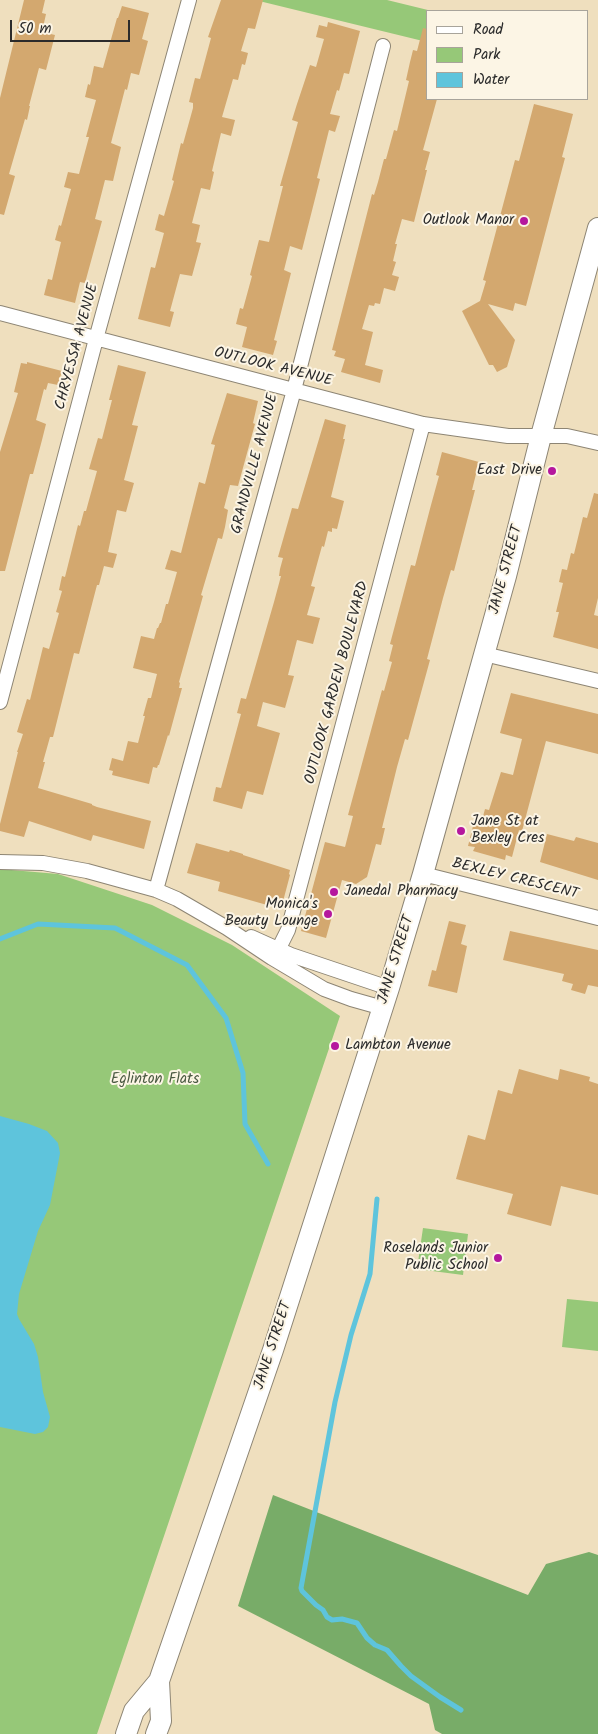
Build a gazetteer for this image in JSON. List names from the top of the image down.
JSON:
{
  "streets": {
    "main road": ["JANE STREET"],
    "street": [
      "CHRYESSA AVENUE",
      "OUTLOOK AVENUE",
      "GRANDVILLE AVENUE",
      "OUTLOOK GARDEN BOULEVARD",
      "BEXLEY CRESCENT"
    ]
  },
  "crossings": [
    ["CHRYESSA AVENUE", "OUTLOOK AVENUE"],
    ["OUTLOOK AVENUE", "GRANDVILLE AVENUE"],
    ["OUTLOOK AVENUE", "JANE STREET"],
    ["OUTLOOK AVENUE", "OUTLOOK GARDEN BOULEVARD"],
    ["JANE STREET", "BEXLEY CRESCENT"]
  ],
  "parks": ["Eglinton Flats"],
  "places": [
    "Outlook Manor",
    "East Drive",
    "Jane St at Bexley Cres",
    "Janedal Pharmacy",
    "Monica's Beauty Lounge",
    "Lambton Avenue",
    "Roselands Junior Public School"
  ],
  "legend": ["Road", "Park", "Water"],
  "scale_bar": "50 m"
}
